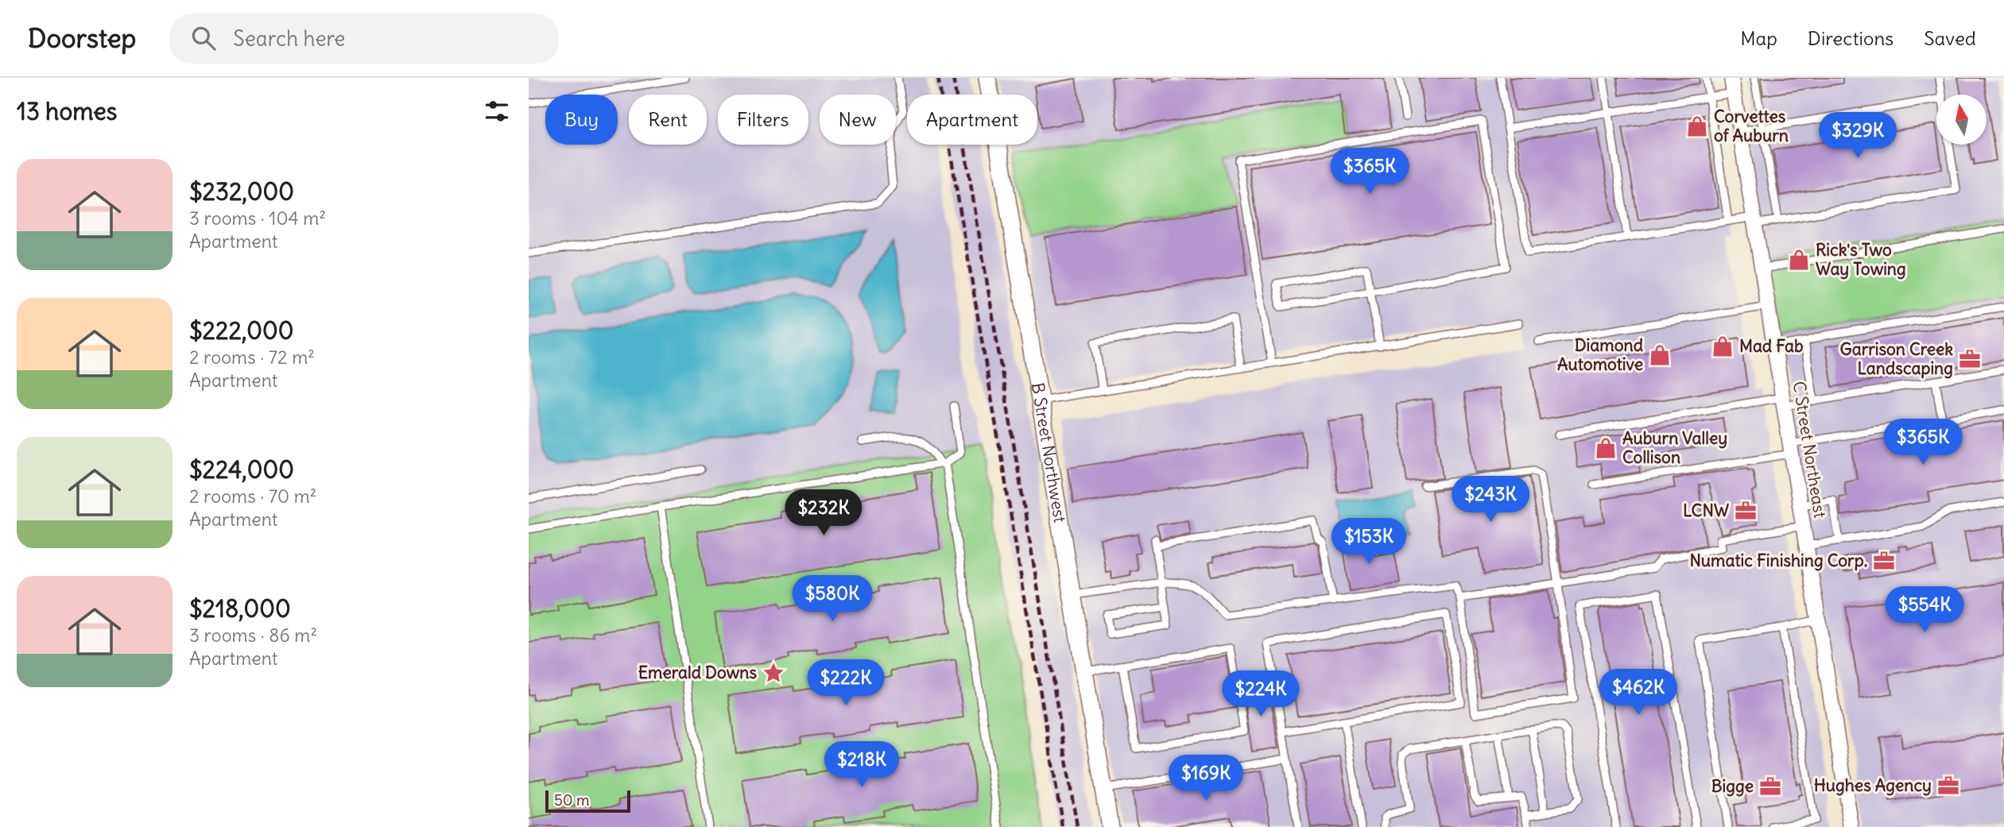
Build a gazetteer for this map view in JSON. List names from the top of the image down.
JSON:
{
  "streets": {
    "street": ["C Street Northeast", "B Street Northwest"]
  },
  "places": {
    "shop": [
      "Corvettes of Auburn",
      "Rick's Two Way Towing",
      "Mad Fab",
      "Diamond Automotive",
      "Auburn Valley Collison"
    ],
    "office": [
      "Garrison Creek Landscaping",
      "LCNW",
      "Numatic Finishing Corp.",
      "Hughes Agency",
      "Bigge"
    ],
    "place": ["Emerald Downs"]
  },
  "scale_bar": "50 m",
  "north": "top",
  "page": {
    "header": "Doorstep",
    "search": "Search here",
    "nav": ["Map", "Directions", "Saved"],
    "heading": "13 homes",
    "chip": [
      "Buy",
      "Rent",
      "Filters",
      "New",
      "Apartment"
    ],
    "price": [
      "$329K",
      "$365K",
      "$365K",
      "$243K",
      "$232K",
      "$153K",
      "$580K",
      "$554K",
      "$222K",
      "$462K",
      "$224K",
      "$218K",
      "$169K"
    ],
    "list": [
      {
        "name": "$232,000",
        "note": "3 rooms · 104 m² · Apartment"
      },
      {
        "name": "$222,000",
        "note": "2 rooms · 72 m² · Apartment"
      },
      {
        "name": "$224,000",
        "note": "2 rooms · 70 m² · Apartment"
      },
      {
        "name": "$218,000",
        "note": "3 rooms · 86 m² · Apartment"
      }
    ],
    "scale": "50 m"
  }
}
